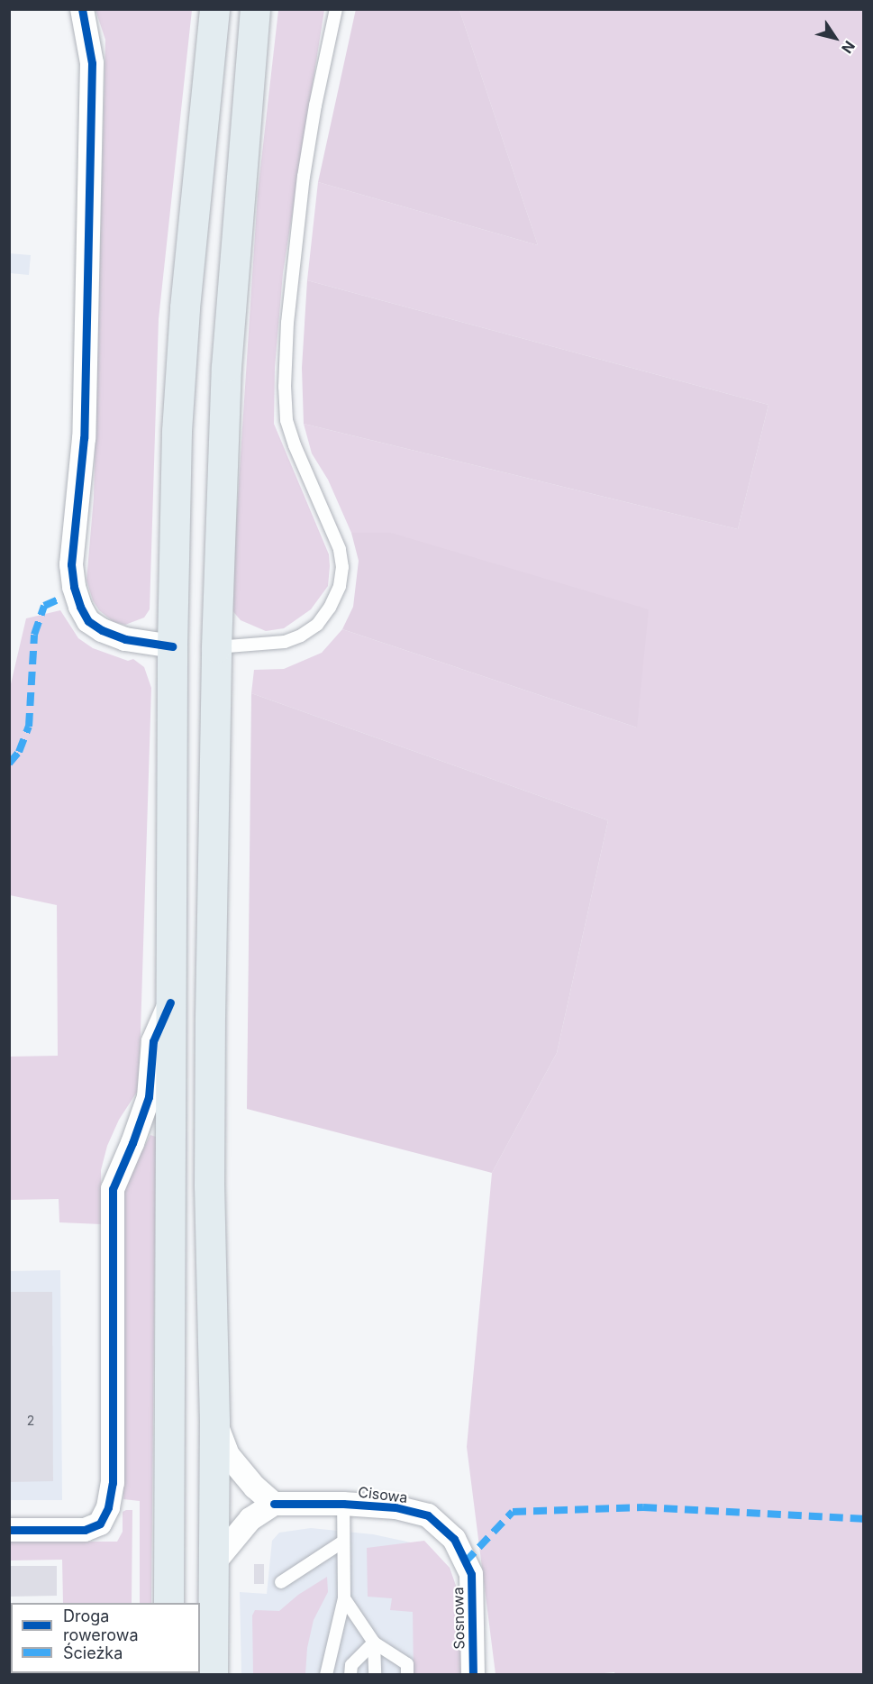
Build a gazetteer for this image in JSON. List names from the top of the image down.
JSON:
{
  "streets": {
    "street": ["Cisowa", "Sosnowa"]
  },
  "crossings": [
    ["Cisowa", "Sosnowa"]
  ],
  "house_numbers": ["2"],
  "legend": ["Droga rowerowa", "Ścieżka"],
  "north": "bottom right"
}
